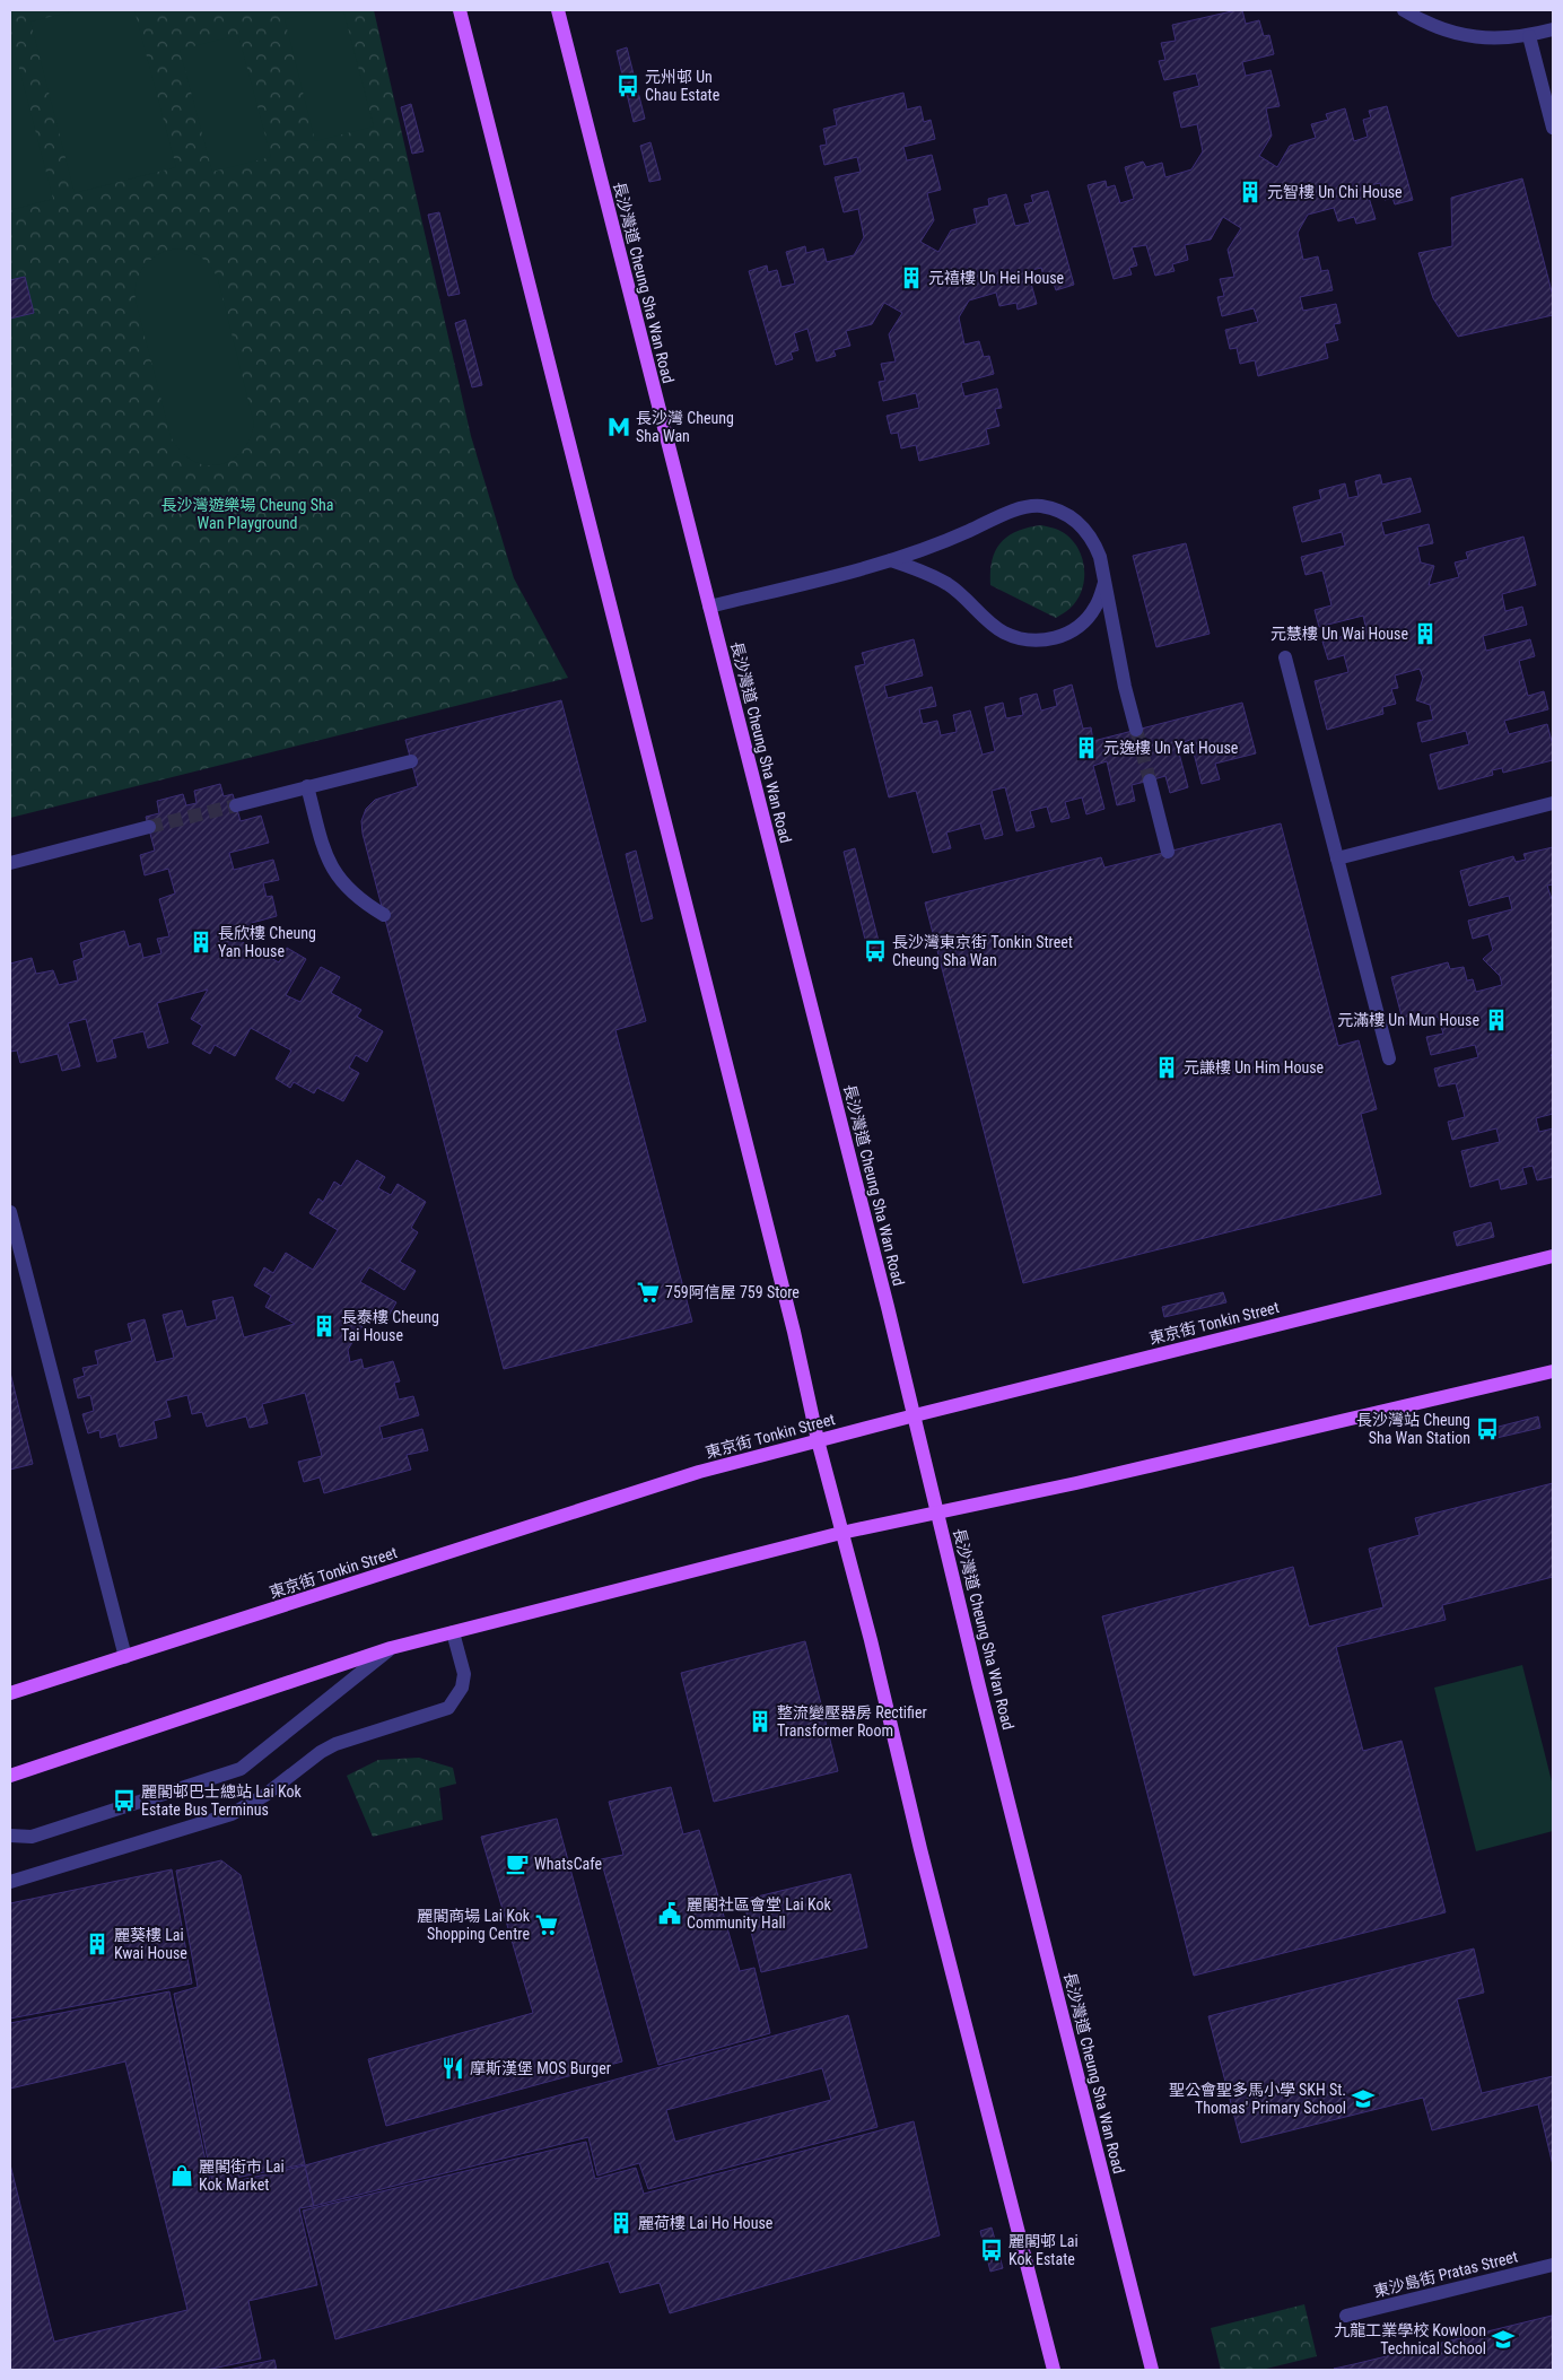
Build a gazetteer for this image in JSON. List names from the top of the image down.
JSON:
{
  "streets": {
    "main road": ["長沙灣道 Cheung Sha Wan Road", "東京街 Tonkin Street"],
    "street": ["東沙島街 Pratas Street"]
  },
  "crossings": [
    ["長沙灣道 Cheung Sha Wan Road", "東京街 Tonkin Street"]
  ],
  "parks": ["長沙灣遊樂場 Cheung Sha Wan Playground"],
  "places": {
    "bus stop": [
      "元州邨 Un Chau Estate",
      "長沙灣東京街 Tonkin Street Cheung Sha Wan",
      "長沙灣站 Cheung Sha Wan Station",
      "麗閣邨巴士總站 Lai Kok Estate Bus Terminus",
      "麗閣邨 Lai Kok Estate"
    ],
    "building": [
      "元智樓 Un Chi House",
      "元禧樓 Un Hei House",
      "元慧樓 Un Wai House",
      "元逸樓 Un Yat House",
      "長欣樓 Cheung Yan House",
      "元滿樓 Un Mun House",
      "元謙樓 Un Him House",
      "長泰樓 Cheung Tai House",
      "整流變壓器房 Rectifier Transformer Room",
      "麗葵樓 Lai Kwai House",
      "麗荷樓 Lai Ho House"
    ],
    "metro station": ["長沙灣 Cheung Sha Wan"],
    "supermarket": ["759阿信屋 759 Store", "麗閣商場 Lai Kok Shopping Centre"],
    "cafe": ["WhatsCafe"],
    "public building": ["麗閣社區會堂 Lai Kok Community Hall"],
    "restaurant": ["摩斯漢堡 MOS Burger"],
    "school or university": ["聖公會聖多馬小學 SKH St. Thomas' Primary School", "九龍工業學校 Kowloon Technical School"],
    "shop": ["麗閣街市 Lai Kok Market"]
  }
}
